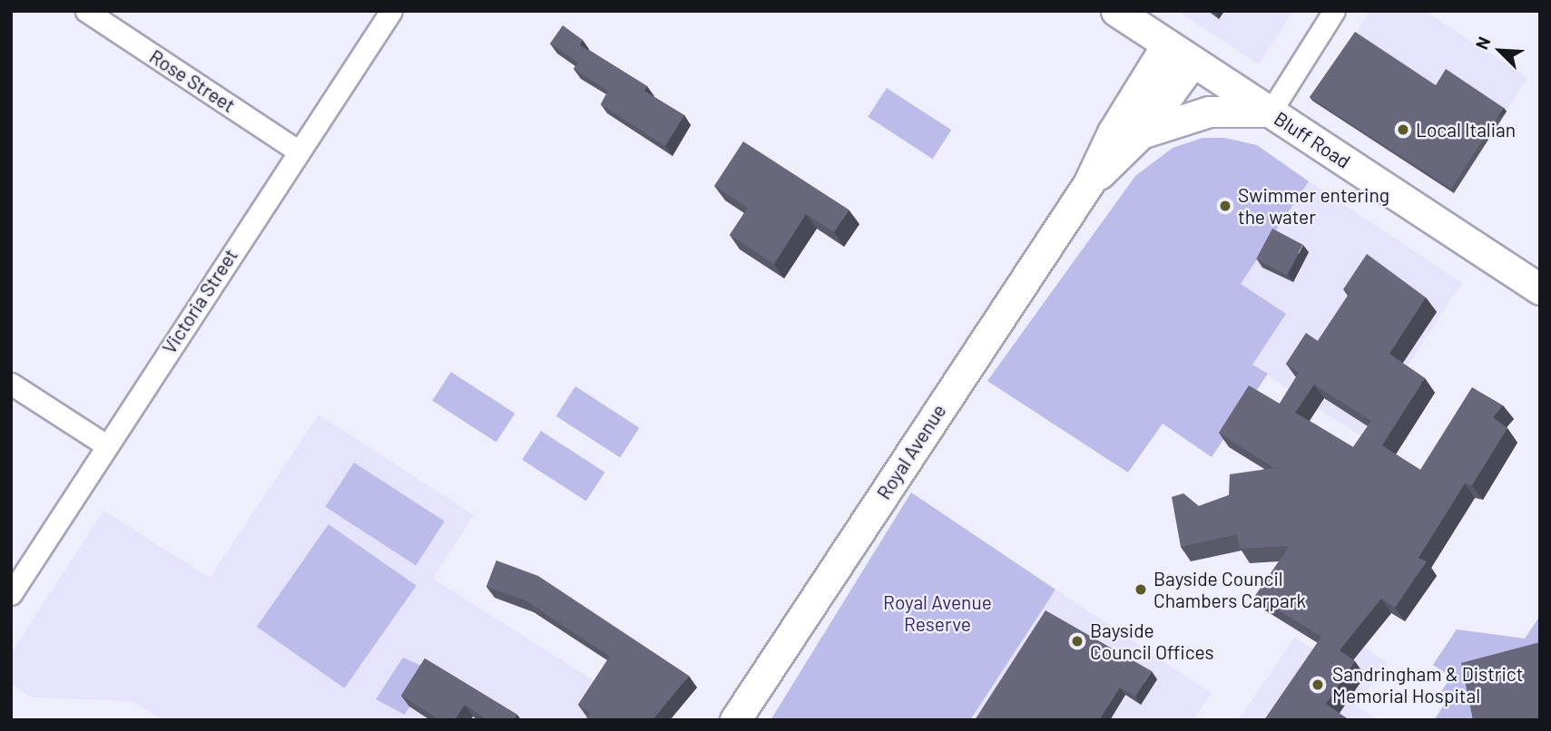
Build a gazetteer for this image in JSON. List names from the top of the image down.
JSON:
{
  "streets": {
    "street": [
      "Rose Street",
      "Bluff Road",
      "Victoria Street",
      "Royal Avenue"
    ]
  },
  "crossings": [
    ["Rose Street", "Victoria Street"],
    ["Bluff Road", "Royal Avenue"]
  ],
  "parks": ["Royal Avenue Reserve"],
  "places": [
    "Local Italian",
    "Swimmer entering the water",
    "Bayside Council Chambers Carpark",
    "Bayside Council Offices",
    "Sandringham & District Memorial Hospital"
  ],
  "north": "top left"
}
